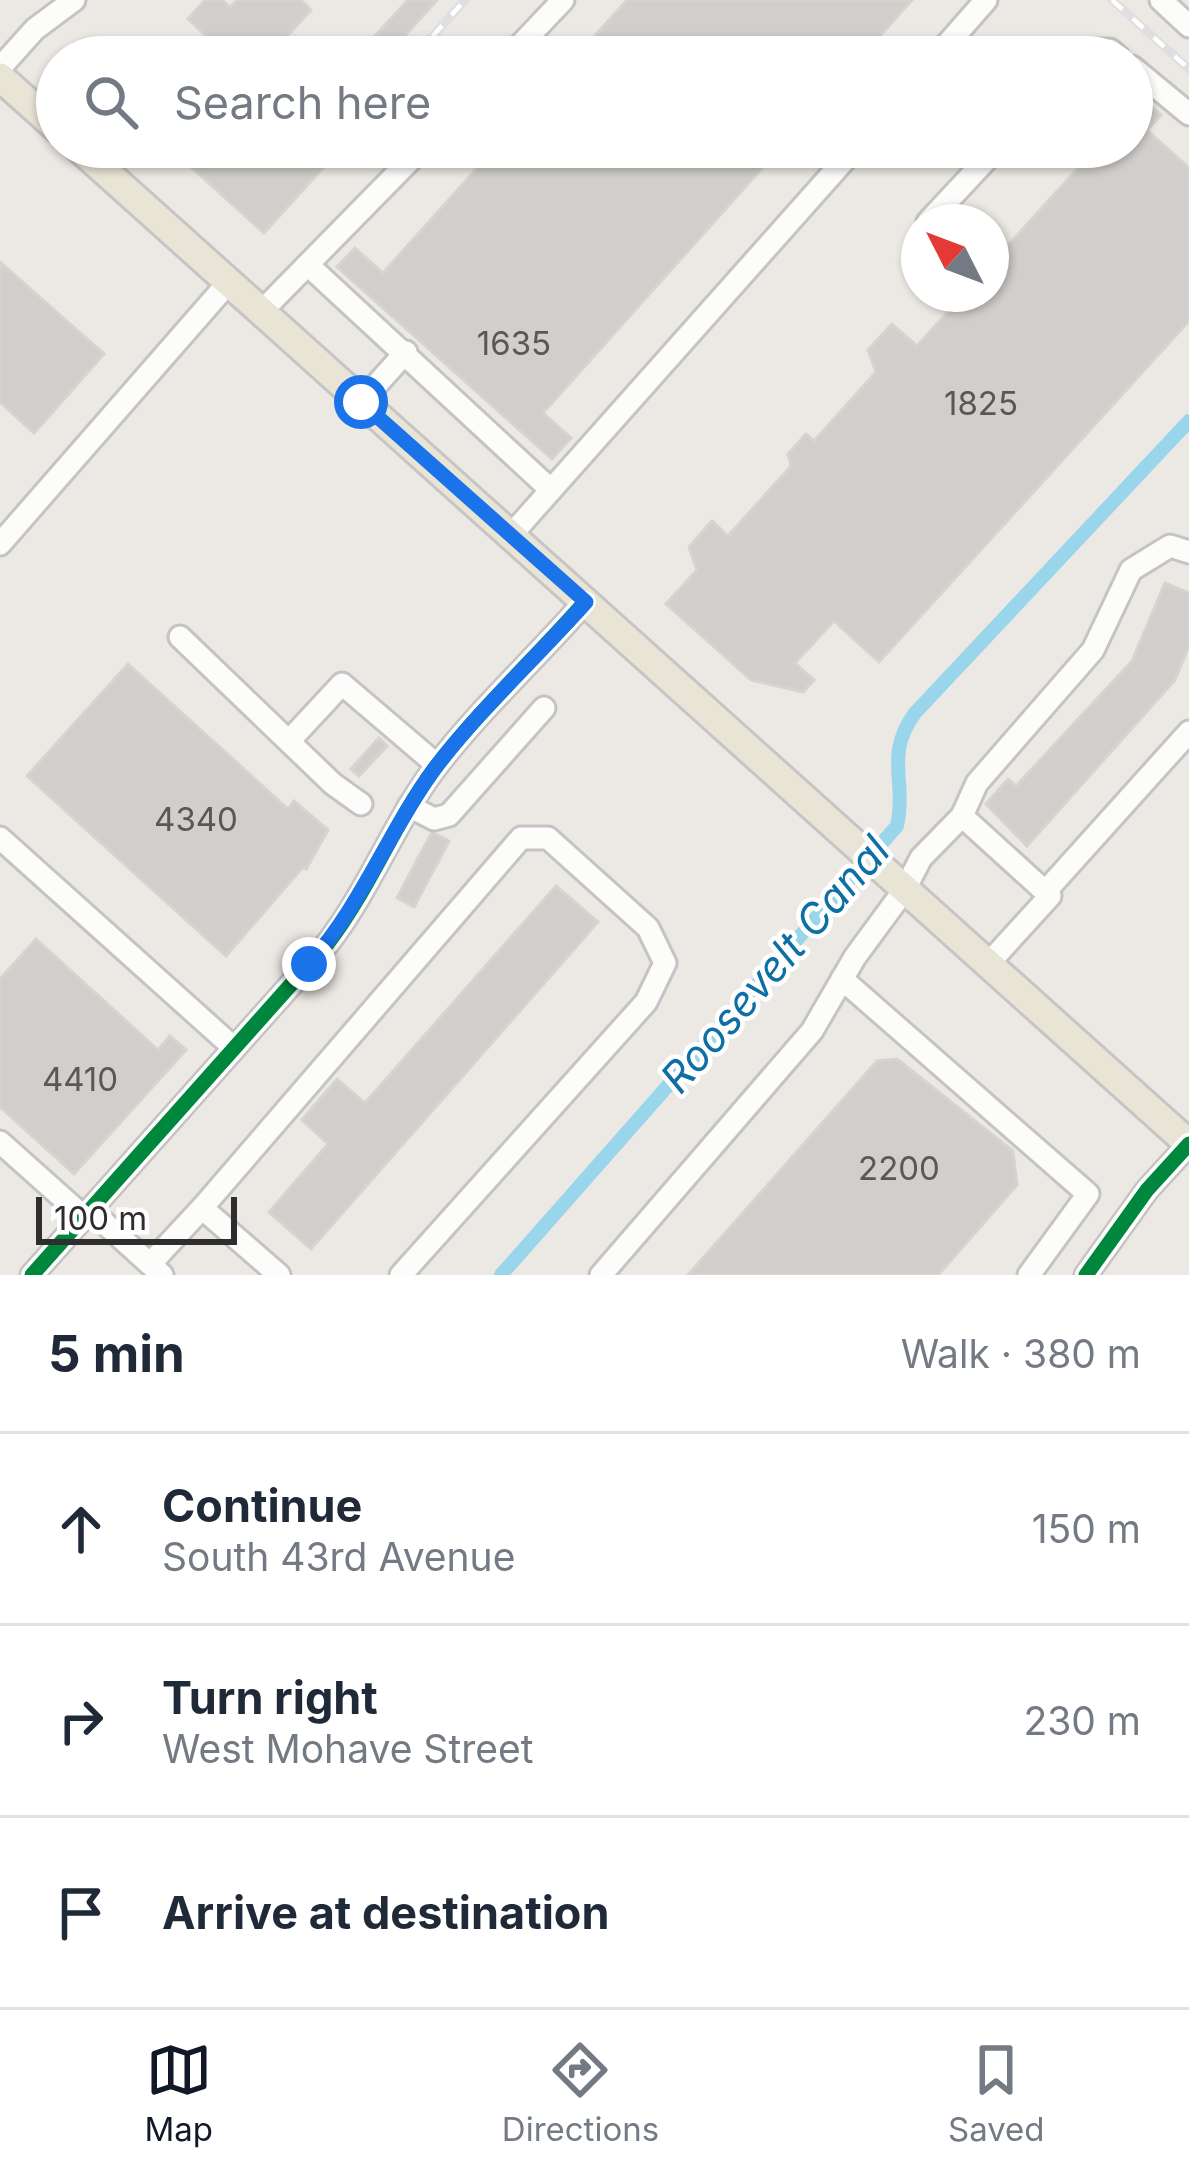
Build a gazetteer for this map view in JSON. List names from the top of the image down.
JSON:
{
  "water": ["Roosevelt Canal"],
  "house_numbers": [
    "1635",
    "1825",
    "4340",
    "4410",
    "2200"
  ],
  "scale_bar": "100 m",
  "north": "top left",
  "page": {
    "search": "Search here",
    "scale": "100 m",
    "heading": ["5 min", "Walk · 380 m"],
    "list": [
      ["Continue", "South 43rd Avenue", "150 m"],
      ["Turn right", "West Mohave Street", "230 m"],
      "Arrive at destination"
    ],
    "nav": ["Map", "Directions", "Saved"]
  }
}
